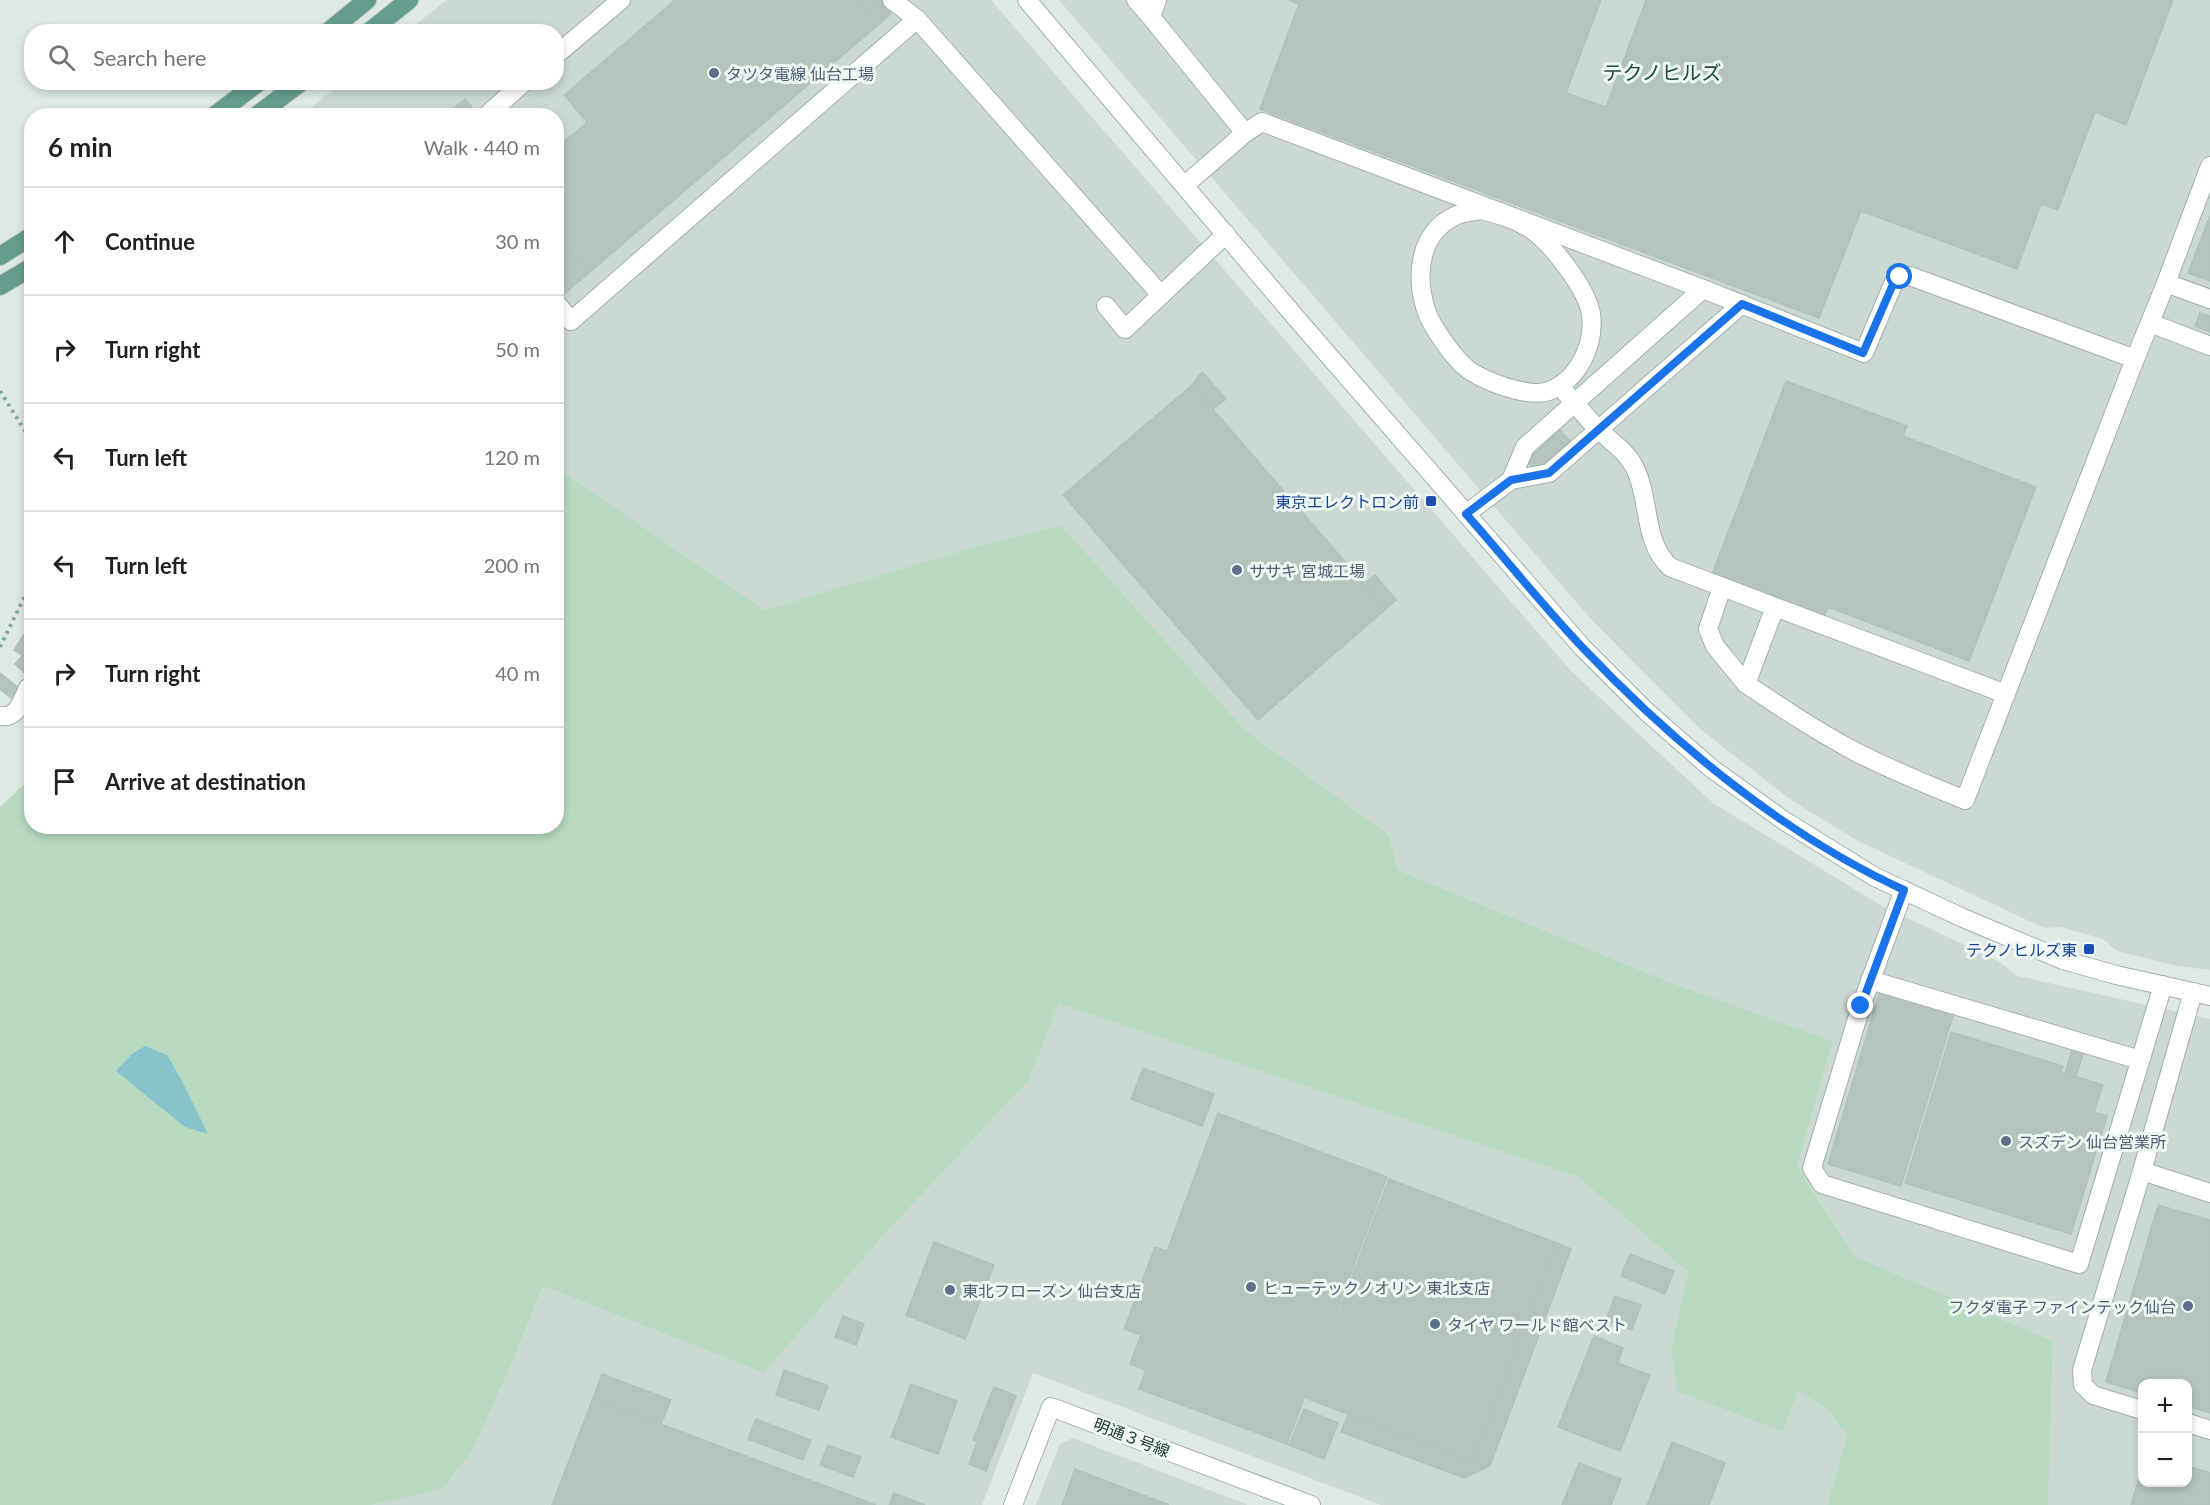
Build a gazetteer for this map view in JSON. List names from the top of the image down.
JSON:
{
  "streets": {
    "street": ["明通３号線"]
  },
  "districts": ["テクノヒルズ"],
  "places": {
    "other": [
      "タツタ電線 仙台工場",
      "ササキ 宮城工場",
      "スズデン 仙台営業所",
      "ヒューテックノオリン 東北支店",
      "東北フローズン 仙台支店",
      "フクダ電子 ファインテック仙台",
      "タイヤ ワールド館ベスト"
    ],
    "transit": ["東京エレクトロン前", "テクノヒルズ東"]
  },
  "page": {
    "search": "Search here",
    "heading": ["6 min", "Walk · 440 m"],
    "list": [
      ["Continue", "30 m"],
      ["Turn right", "50 m"],
      ["Turn left", "120 m"],
      ["Turn left", "200 m"],
      ["Turn right", "40 m"],
      "Arrive at destination"
    ],
    "map_buttons": ["+", "−"]
  }
}
